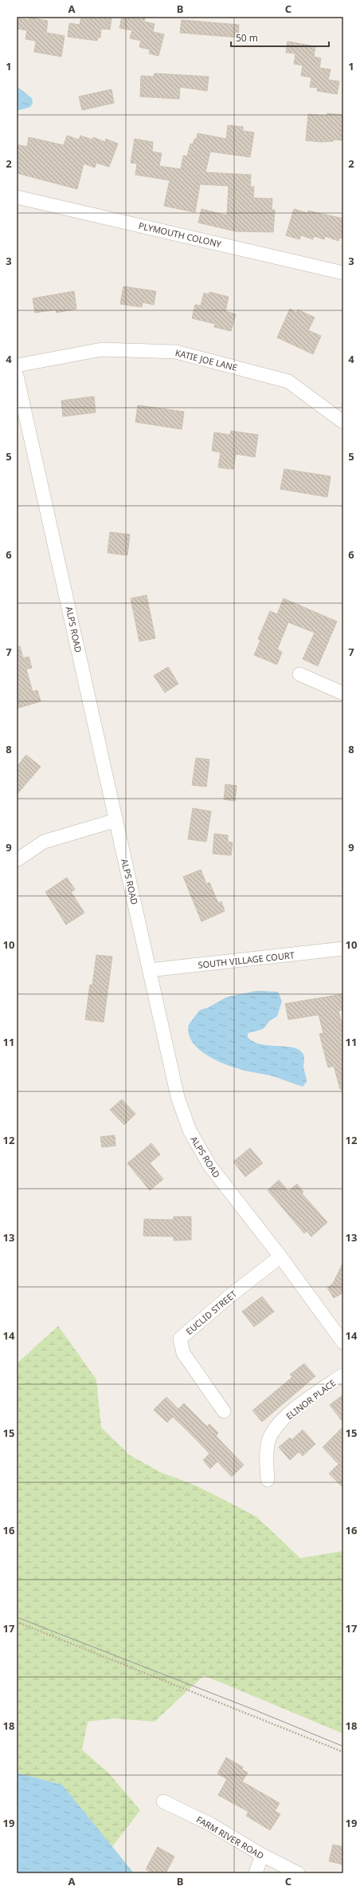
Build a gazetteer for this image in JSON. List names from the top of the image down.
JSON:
{
  "streets": {
    "street": [
      "PLYMOUTH COLONY",
      "KATIE JOE LANE",
      "ALPS ROAD",
      "SOUTH VILLAGE COURT",
      "EUCLID STREET",
      "ELINOR PLACE",
      "FARM RIVER ROAD"
    ]
  },
  "crossings": [
    ["ALPS ROAD", "SOUTH VILLAGE COURT"],
    ["ALPS ROAD", "EUCLID STREET"]
  ],
  "scale_bar": "50 m",
  "grid": {
    "columns": ["A", "B", "C"],
    "rows": [
      "1",
      "2",
      "3",
      "4",
      "5",
      "6",
      "7",
      "8",
      "9",
      "10",
      "11",
      "12",
      "13",
      "14",
      "15",
      "16",
      "17",
      "18",
      "19"
    ]
  }
}
